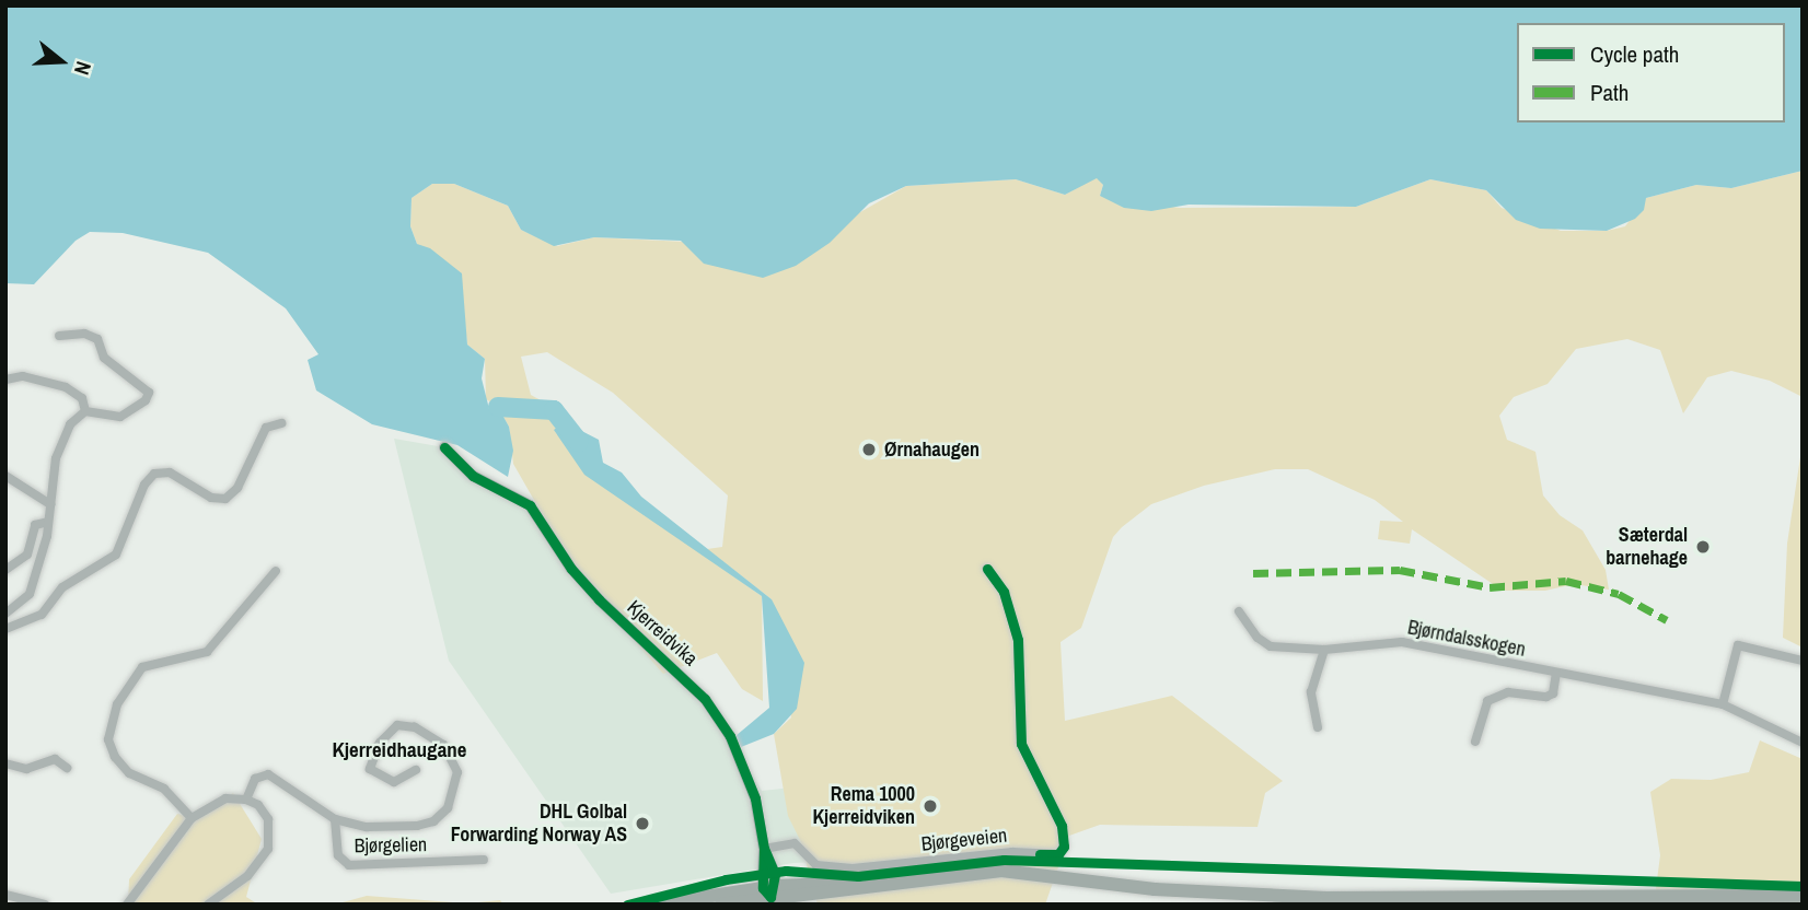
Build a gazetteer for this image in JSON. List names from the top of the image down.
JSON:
{
  "streets": {
    "main road": ["Bjørgeveien"],
    "street": ["Kjerreidvika", "Bjørndalsskogen", "Bjørgelien"]
  },
  "crossings": [
    ["Kjerreidvika", "Bjørgeveien"]
  ],
  "districts": ["Kjerreidhaugane"],
  "places": [
    "Ørnahaugen",
    "Sæterdal barnehage",
    "Rema 1000 Kjerreidviken",
    "DHL Golbal Forwarding Norway AS"
  ],
  "legend": ["Cycle path", "Path"],
  "north": "right"
}
